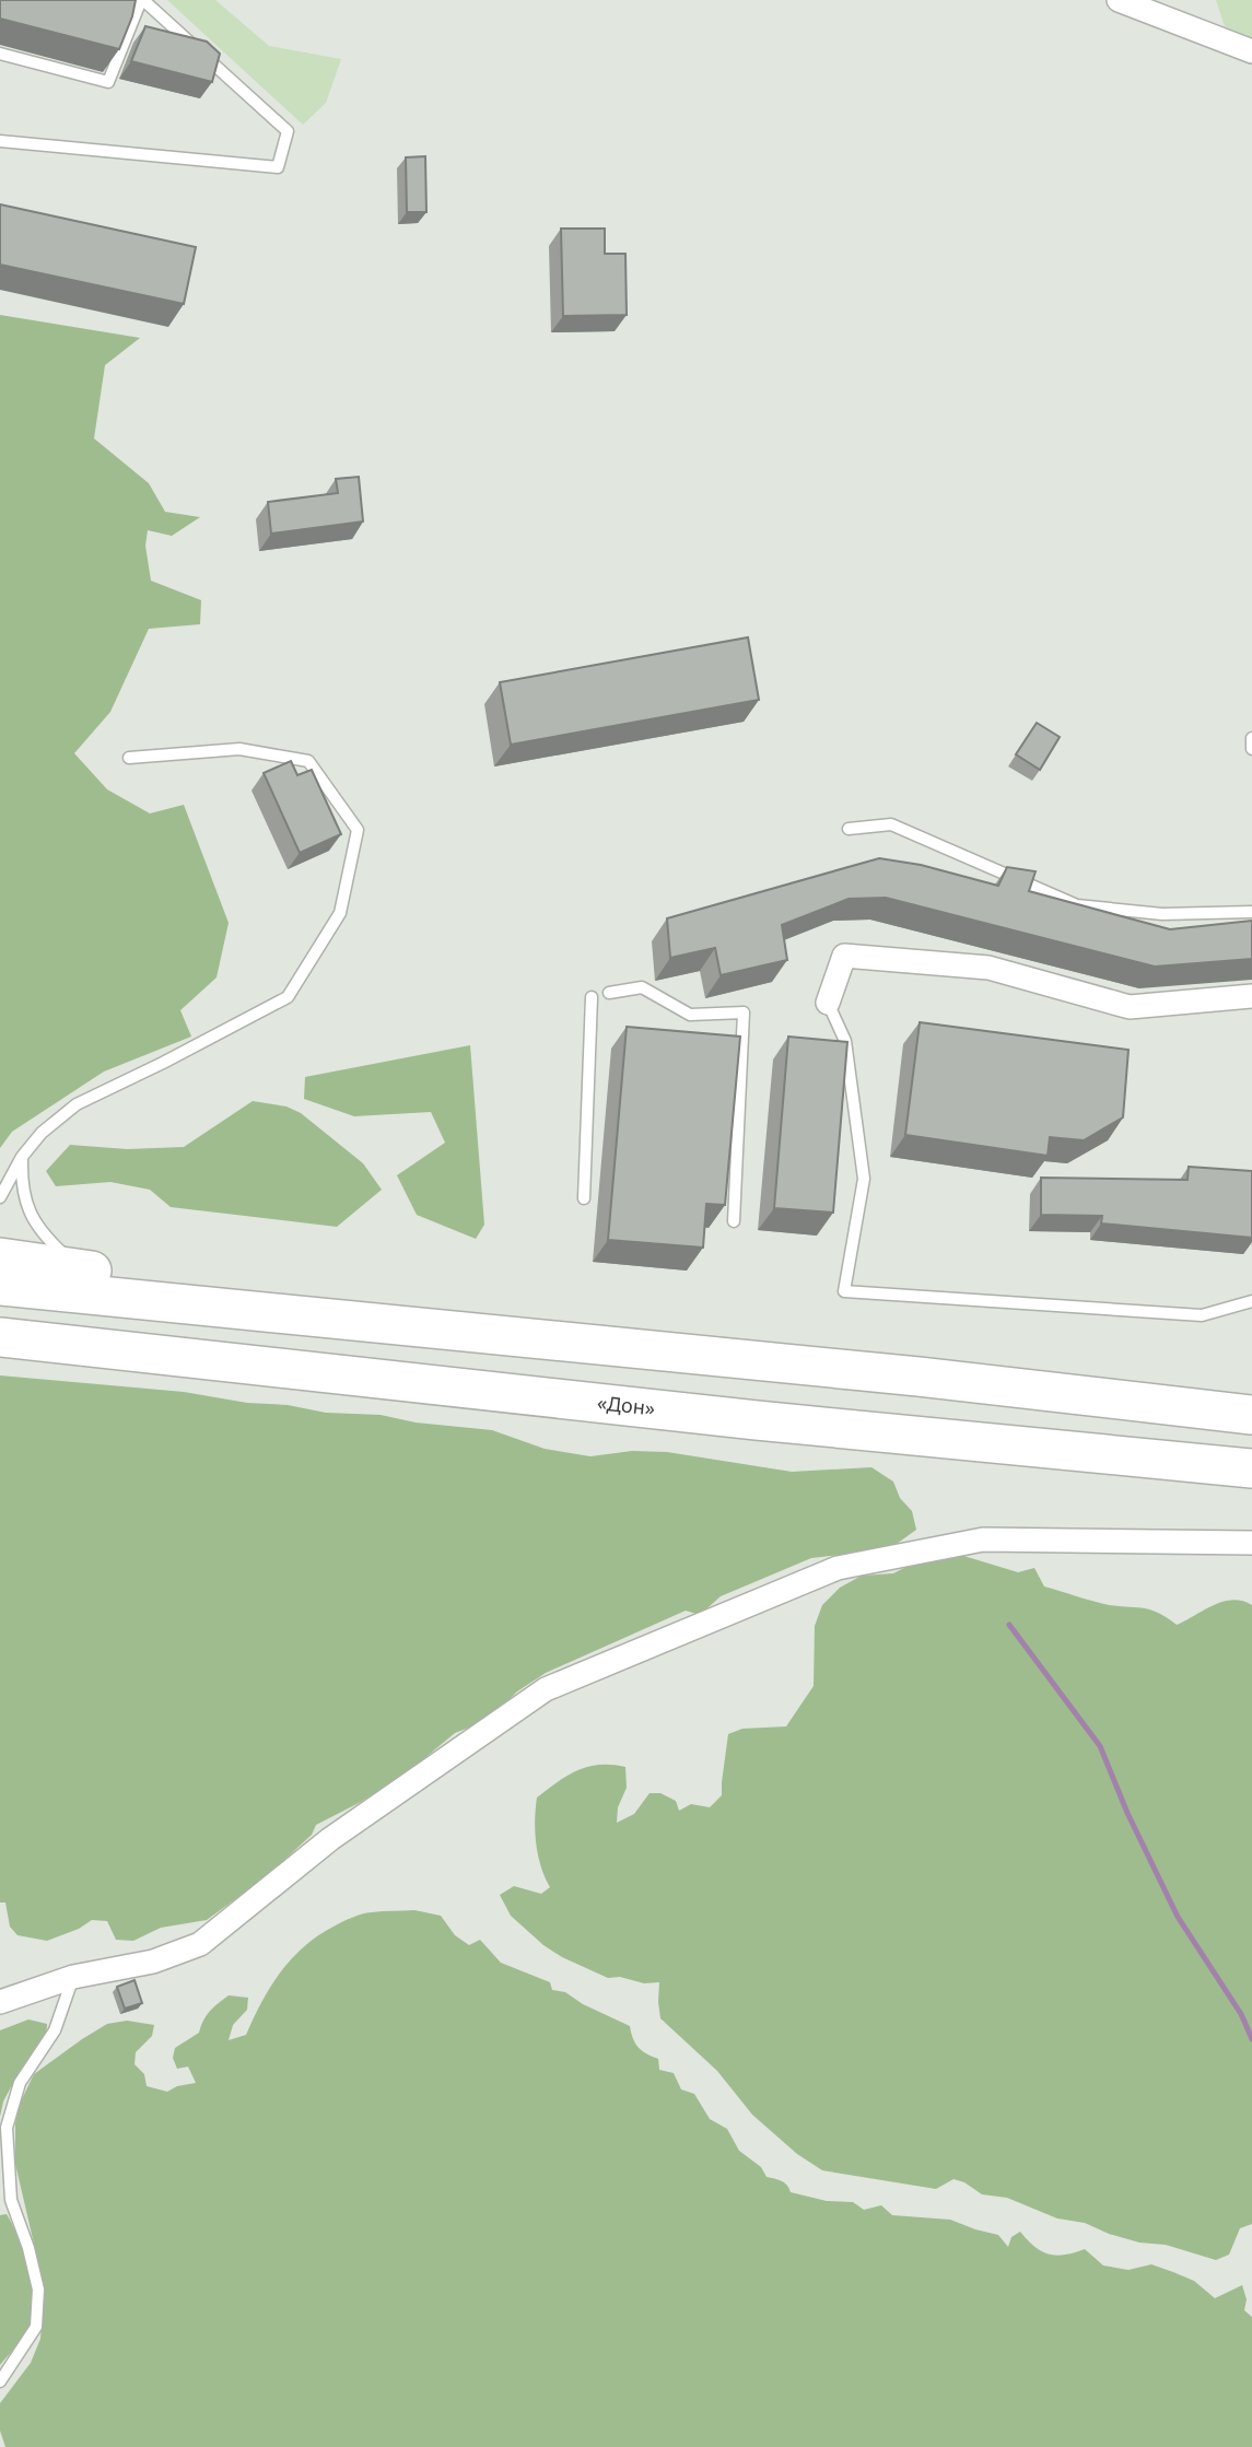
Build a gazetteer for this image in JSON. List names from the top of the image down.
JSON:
{
  "streets": {
    "highway": ["«Дон»"]
  }
}
